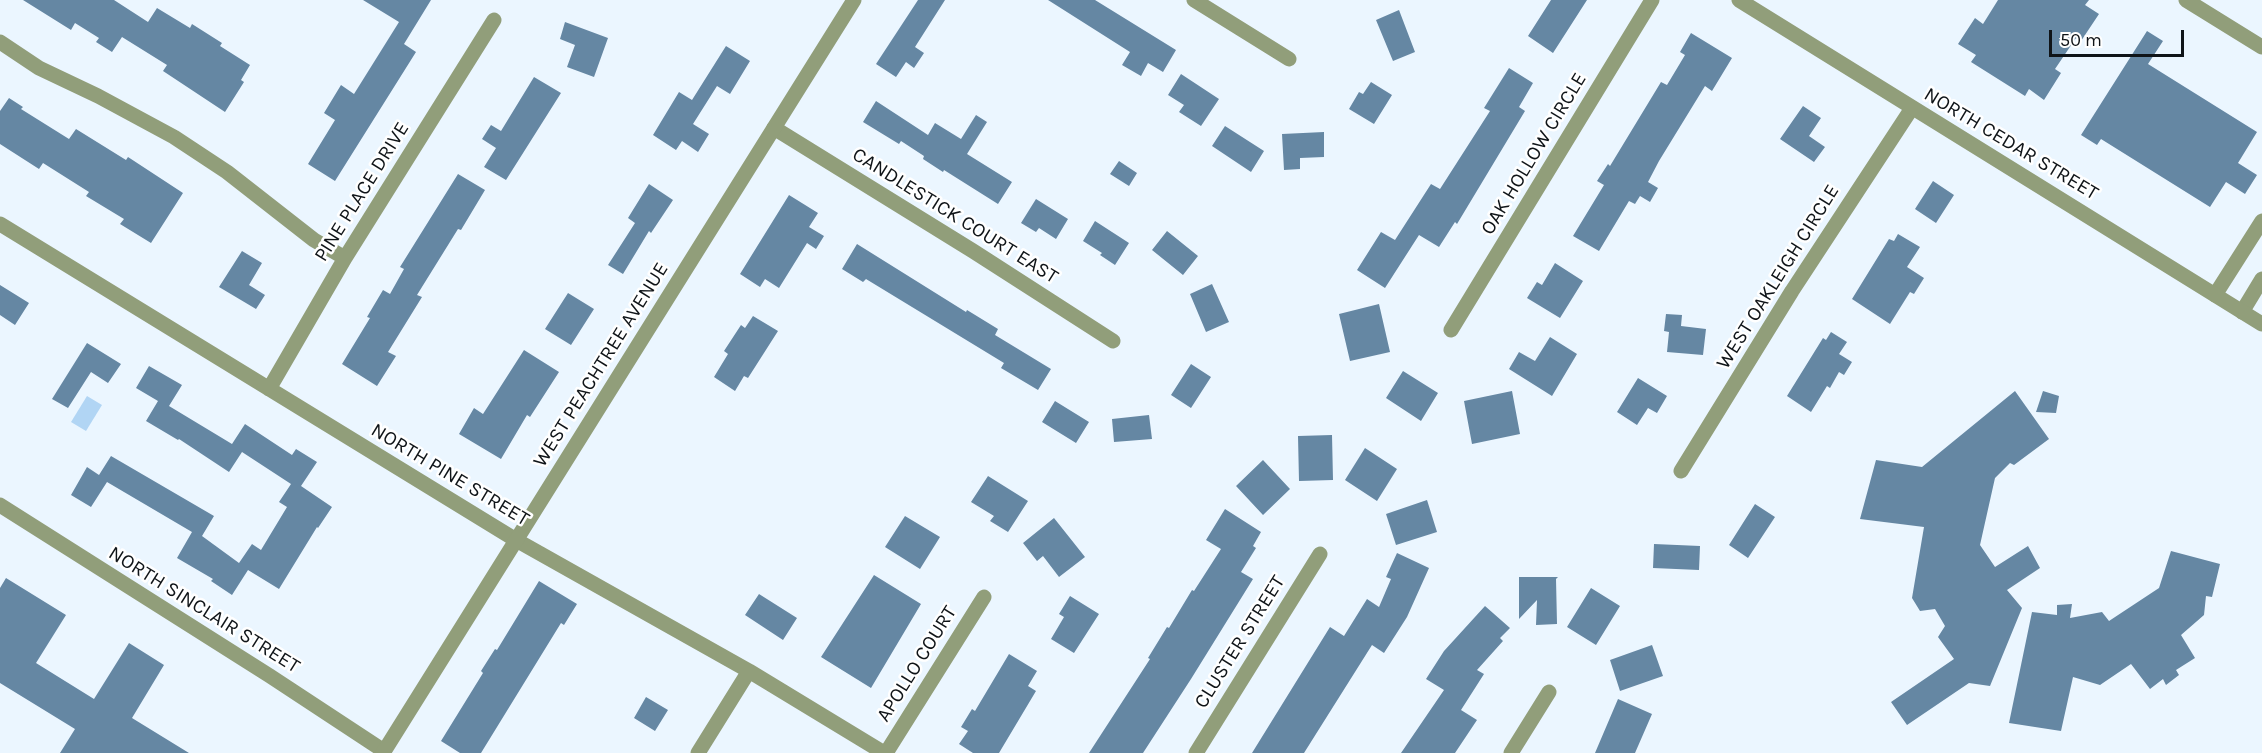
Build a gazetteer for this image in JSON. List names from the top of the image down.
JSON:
{
  "streets": {
    "street": [
      "NORTH CEDAR STREET",
      "OAK HOLLOW CIRCLE",
      "PINE PLACE DRIVE",
      "CANDLESTICK COURT EAST",
      "WEST OAKLEIGH CIRCLE",
      "WEST PEACHTREE AVENUE",
      "NORTH PINE STREET",
      "NORTH SINCLAIR STREET",
      "CLUSTER STREET",
      "APOLLO COURT"
    ]
  },
  "crossings": [
    ["NORTH CEDAR STREET", "WEST OAKLEIGH CIRCLE"],
    ["PINE PLACE DRIVE", "NORTH PINE STREET"],
    ["CANDLESTICK COURT EAST", "WEST PEACHTREE AVENUE"],
    ["WEST PEACHTREE AVENUE", "NORTH PINE STREET"],
    ["WEST PEACHTREE AVENUE", "NORTH SINCLAIR STREET"],
    ["NORTH PINE STREET", "APOLLO COURT"]
  ],
  "scale_bar": "50 m"
}
